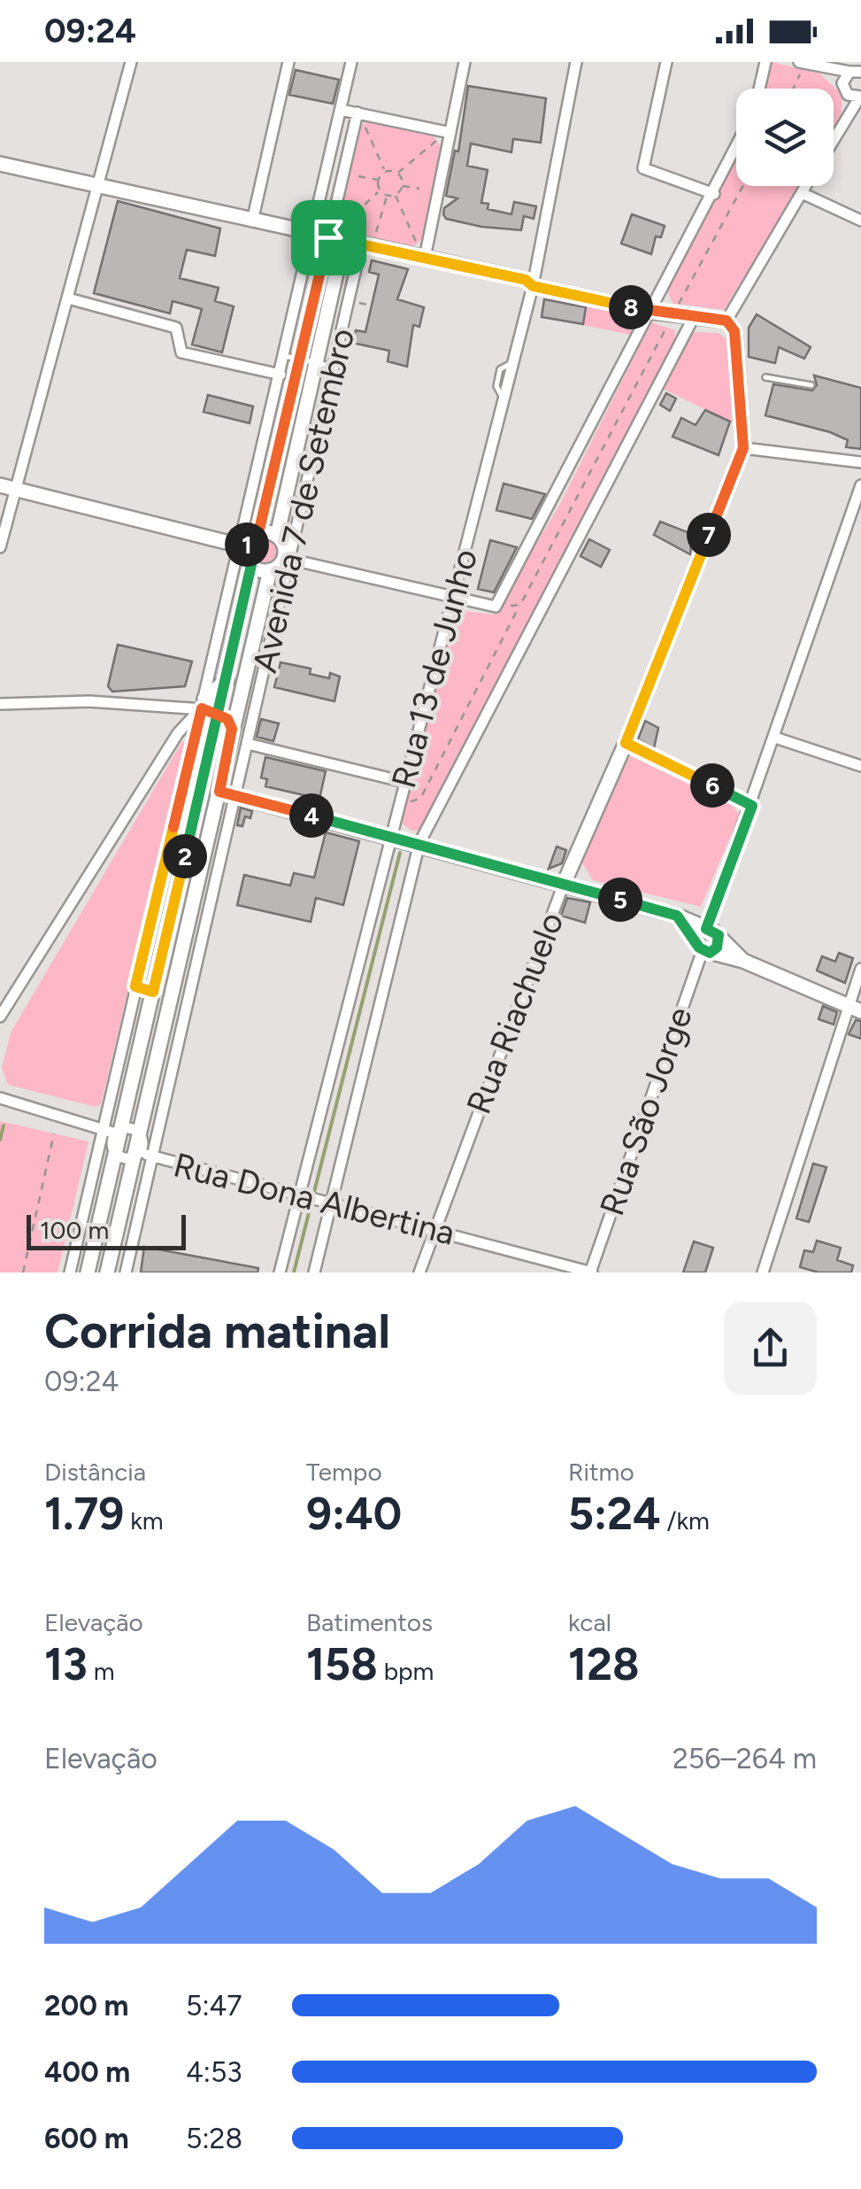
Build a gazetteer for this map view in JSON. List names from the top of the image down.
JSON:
{
  "streets": {
    "main road": ["Avenida 7 de Setembro", "Rua Riachuelo"],
    "street": ["Rua 13 de Junho", "Rua São Jorge", "Rua Dona Albertina"]
  },
  "crossings": [
    ["Avenida 7 de Setembro", "Rua Dona Albertina"],
    ["Rua 13 de Junho", "Rua Dona Albertina"],
    ["Rua Riachuelo", "Rua Dona Albertina"],
    ["Rua São Jorge", "Rua Dona Albertina"]
  ],
  "scale_bar": "100 m",
  "page": {
    "status": "09:24",
    "pins": [
      "8",
      "7",
      "1",
      "6",
      "4",
      "2",
      "5"
    ],
    "scale": "100 m",
    "heading": ["Corrida matinal", "09:24"],
    "stats": [
      ["Distância", "1.79 km"],
      ["Tempo", "9:40"],
      ["Ritmo", "5:24 /km"],
      ["Elevação", "13 m"],
      ["Batimentos", "158 bpm"],
      ["kcal", "128"]
    ],
    "chart": ["Elevação", "256–264 m"],
    "list": [
      {
        "name": "200 m",
        "note": "5:47"
      },
      {
        "name": "400 m",
        "note": "4:53"
      },
      {
        "name": "600 m",
        "note": "5:28"
      }
    ]
  }
}
